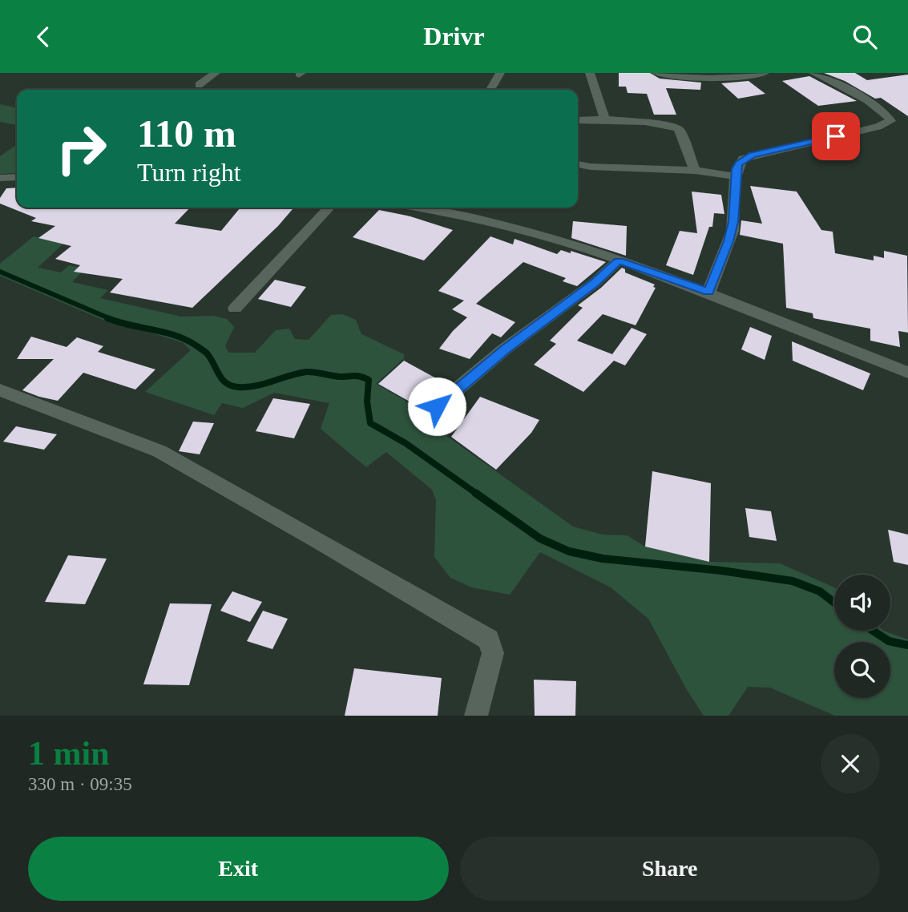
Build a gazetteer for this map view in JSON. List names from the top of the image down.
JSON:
{
  "page": {
    "header": "Drivr",
    "turn": ["110 m", "Turn right"],
    "heading": ["1 min", "330 m · 09:35"],
    "buttons": ["Exit", "Share"]
  }
}
